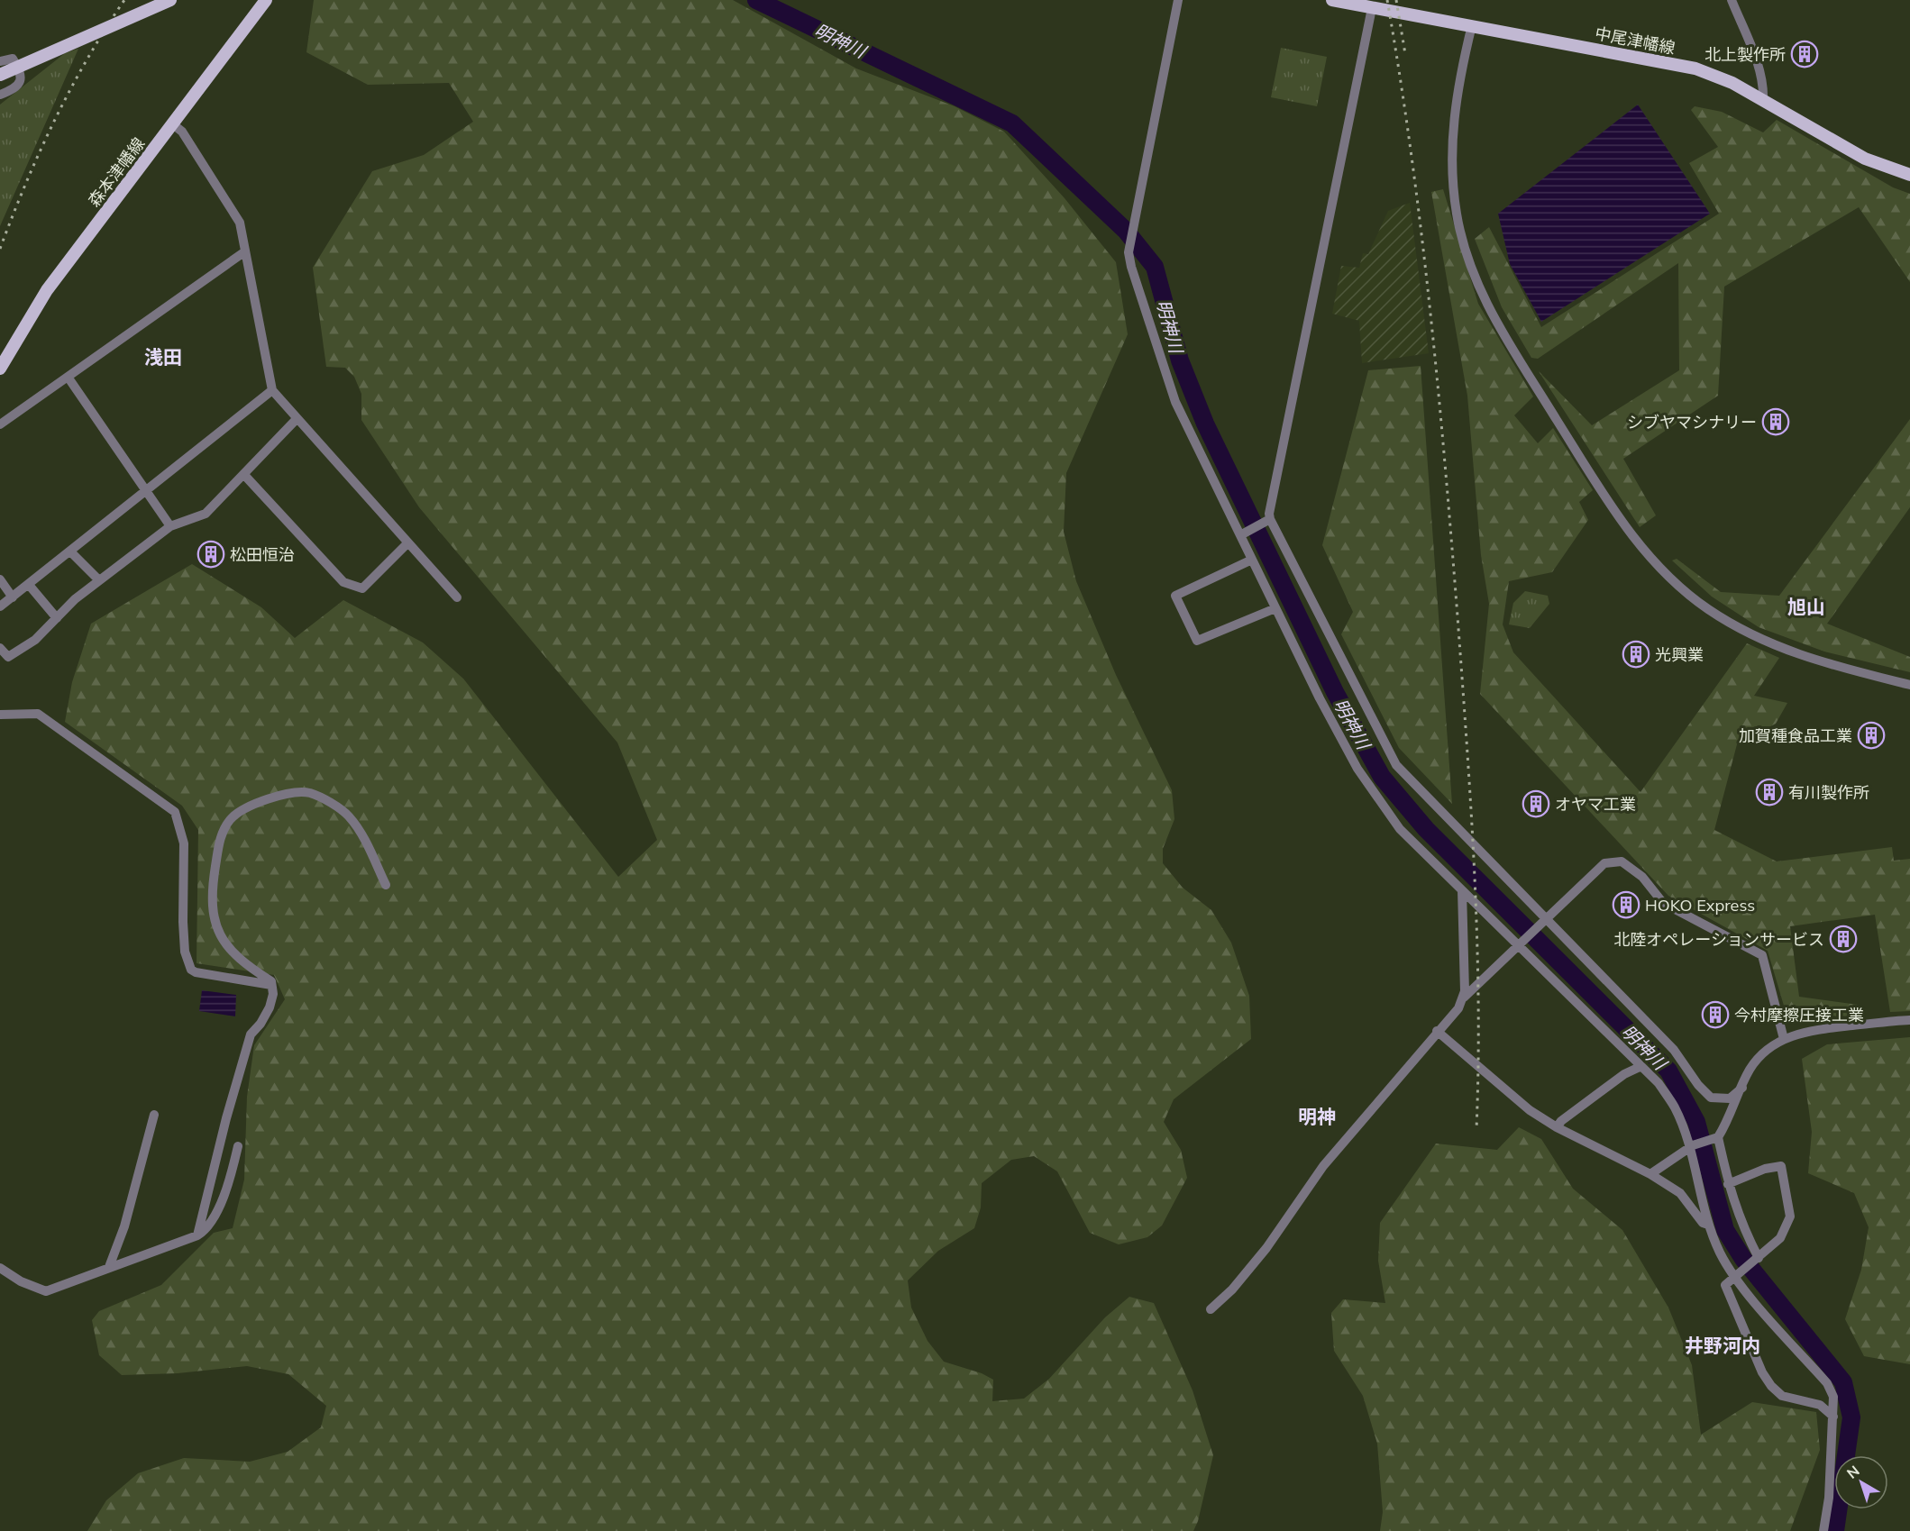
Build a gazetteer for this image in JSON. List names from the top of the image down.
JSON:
{
  "streets": {
    "main road": ["中尾津幡線", "森本津幡線"]
  },
  "districts": [
    "浅田",
    "旭山",
    "明神",
    "井野河内"
  ],
  "water": ["明神川"],
  "places": {
    "building": [
      "北上製作所",
      "シブヤマシナリー",
      "松田恒治",
      "光興業",
      "加賀種食品工業",
      "有川製作所",
      "オヤマ工業",
      "HOKO Express",
      "北陸オペレーションサービス",
      "今村摩擦圧接工業"
    ]
  },
  "north": "top left"
}
